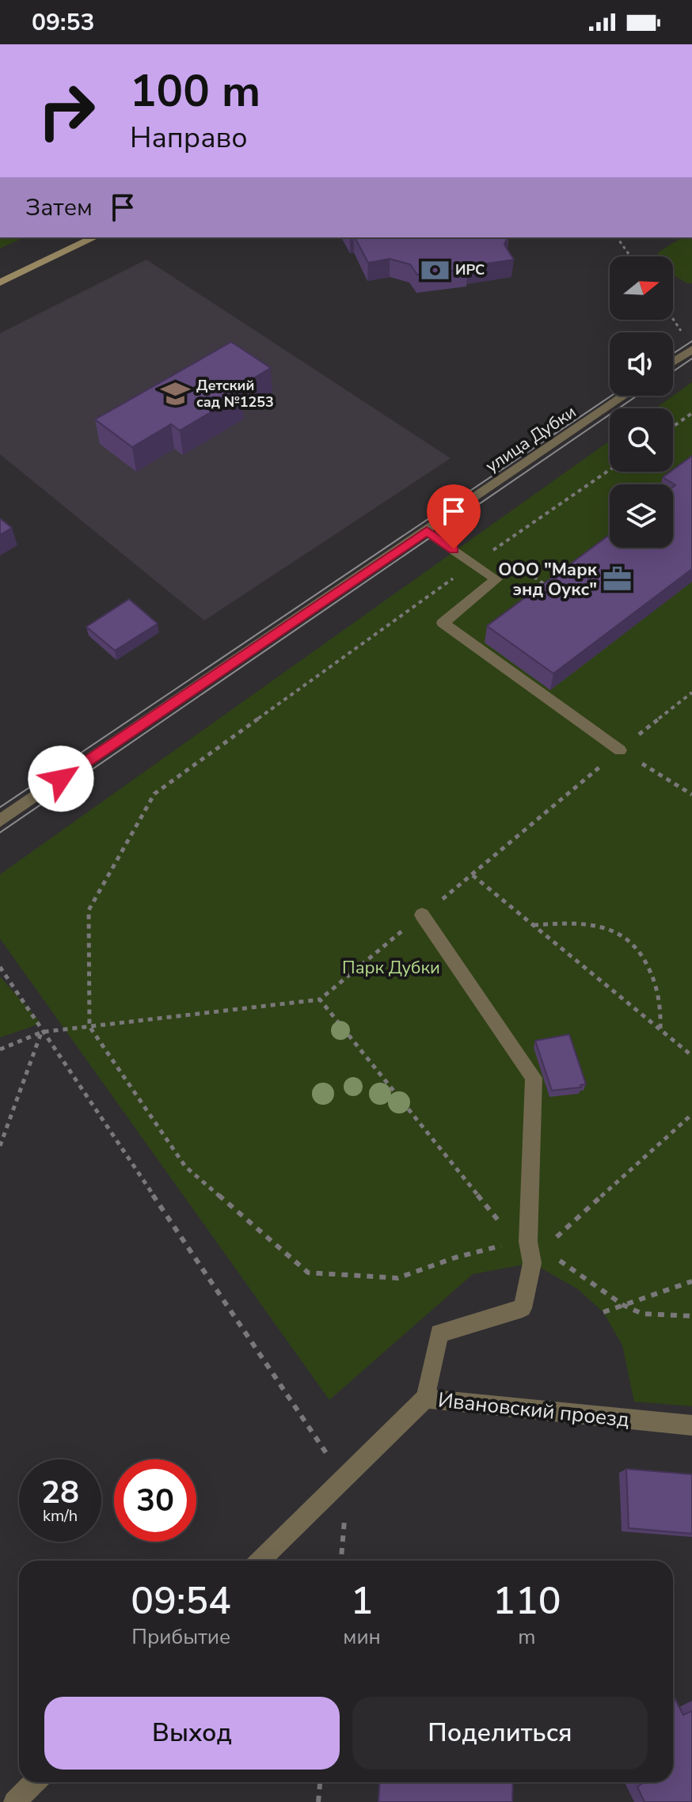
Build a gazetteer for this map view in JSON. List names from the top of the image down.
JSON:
{
  "streets": {
    "street": ["улица Дубки", "Ивановский проезд"]
  },
  "parks": ["Парк Дубки"],
  "places": {
    "bank": ["ИРС"],
    "school or university": ["Детский сад №1253"],
    "office": ["ООО \"Марк энд Оукс\""]
  },
  "north": "right",
  "page": {
    "status": "09:53",
    "turn": ["100 m", "Направо"],
    "then": "Затем",
    "speed": "28 km/h",
    "limit": "30",
    "eta": [
      "09:54",
      "Прибытие",
      "1",
      "мин",
      "110",
      "m"
    ],
    "buttons": ["Выход", "Поделиться"]
  }
}
